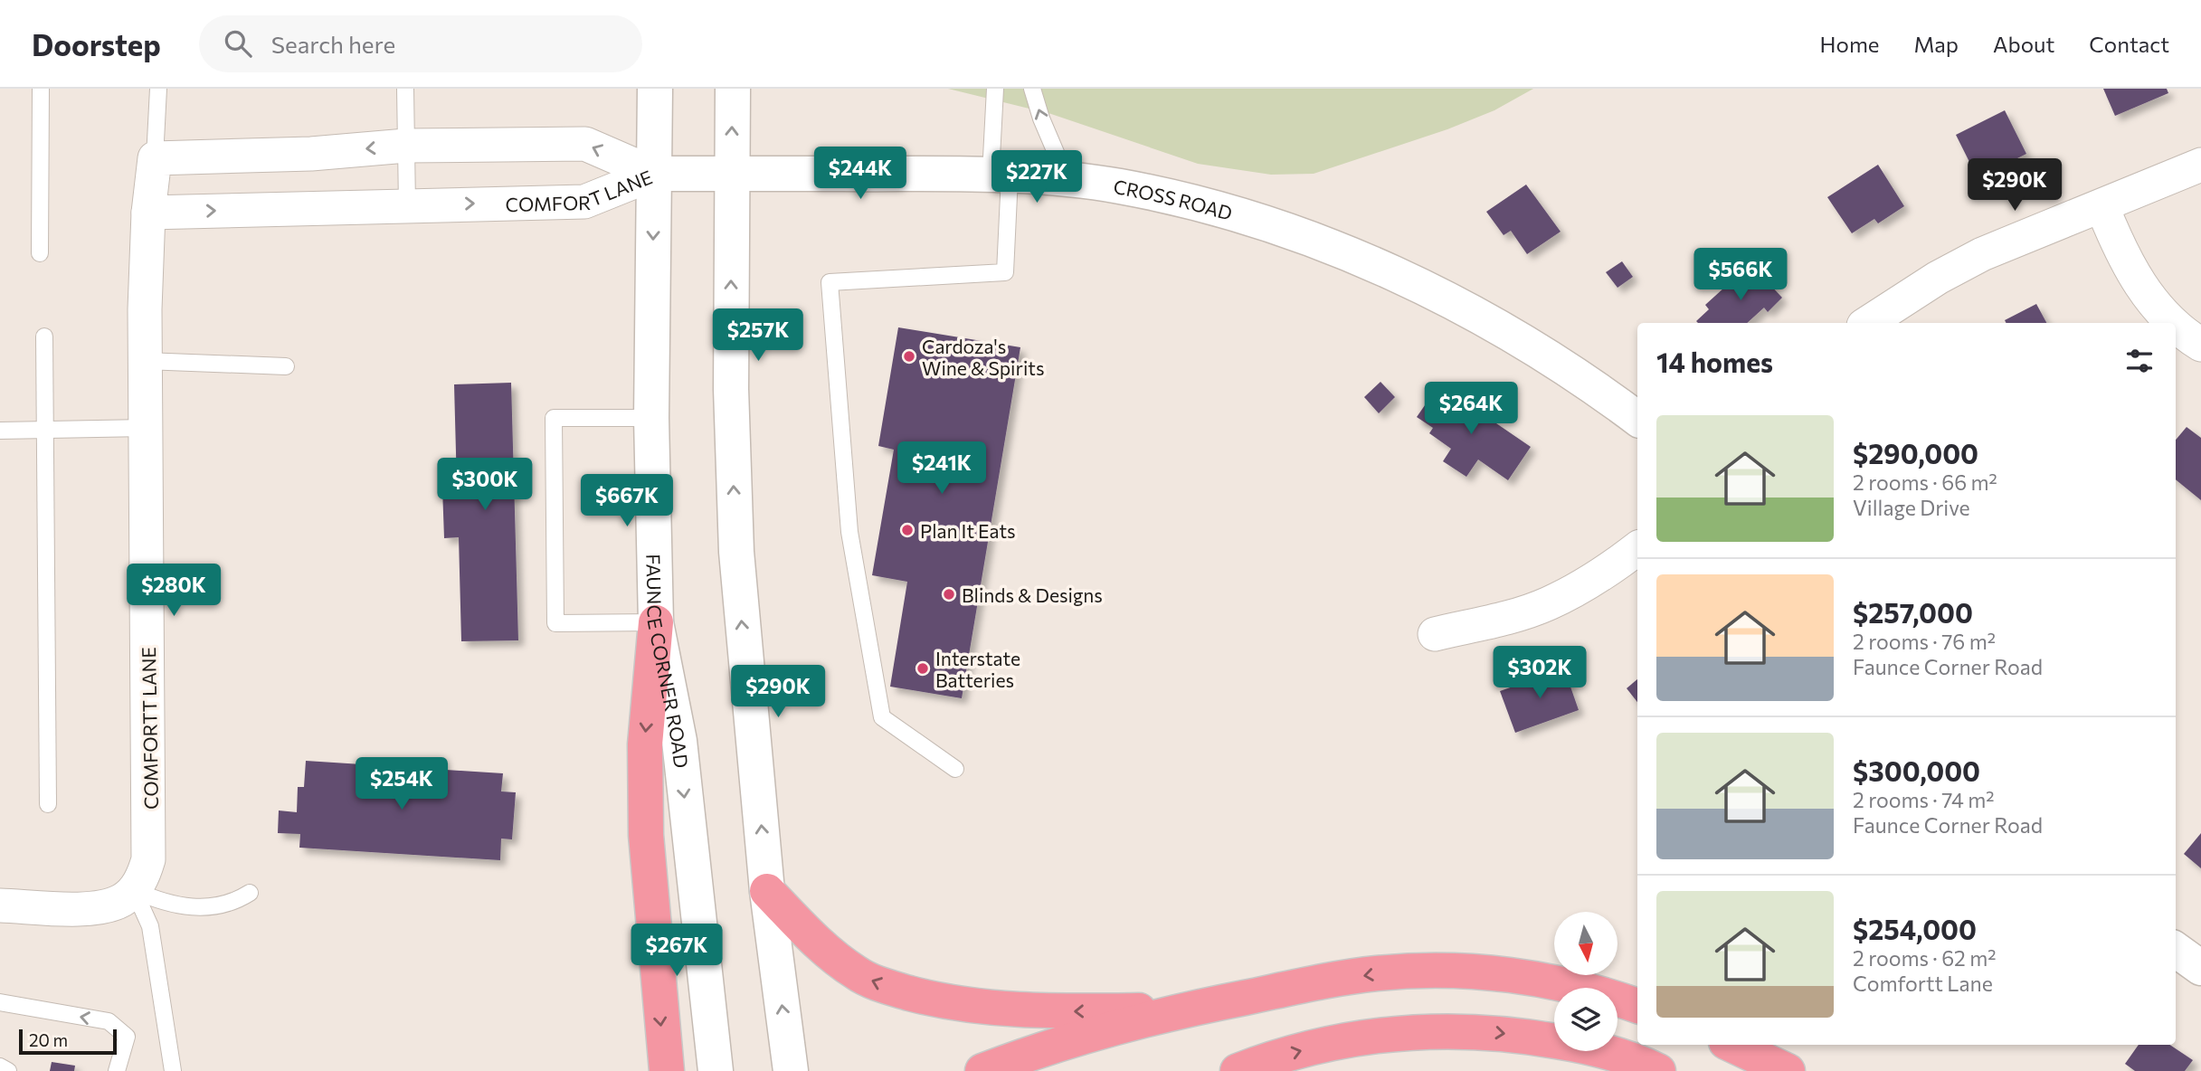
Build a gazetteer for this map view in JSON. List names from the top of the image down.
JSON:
{
  "streets": {
    "main road": ["CROSS ROAD", "FAUNCE CORNER ROAD"],
    "street": ["COMFORT LANE", "COMFORTT LANE"]
  },
  "crossings": [
    ["COMFORT LANE", "CROSS ROAD"],
    ["COMFORT LANE", "FAUNCE CORNER ROAD"],
    ["COMFORT LANE", "COMFORTT LANE"],
    ["CROSS ROAD", "FAUNCE CORNER ROAD"]
  ],
  "places": [
    "Cardoza's Wine & Spirits",
    "Plan It Eats",
    "Blinds & Designs",
    "Interstate Batteries"
  ],
  "scale_bar": "20 m",
  "north": "bottom",
  "page": {
    "header": "Doorstep",
    "search": "Search here",
    "nav": [
      "Home",
      "Map",
      "About",
      "Contact"
    ],
    "price": [
      "$244K",
      "$227K",
      "$290K",
      "$566K",
      "$257K",
      "$264K",
      "$241K",
      "$300K",
      "$667K",
      "$280K",
      "$302K",
      "$290K",
      "$254K",
      "$267K"
    ],
    "heading": "14 homes",
    "list": [
      {
        "name": "$290,000",
        "note": "2 rooms · 66 m² · Village Drive"
      },
      {
        "name": "$257,000",
        "note": "2 rooms · 76 m² · Faunce Corner Road"
      },
      {
        "name": "$300,000",
        "note": "2 rooms · 74 m² · Faunce Corner Road"
      },
      {
        "name": "$254,000",
        "note": "2 rooms · 62 m² · Comfortt Lane"
      }
    ],
    "scale": "20 m"
  }
}
